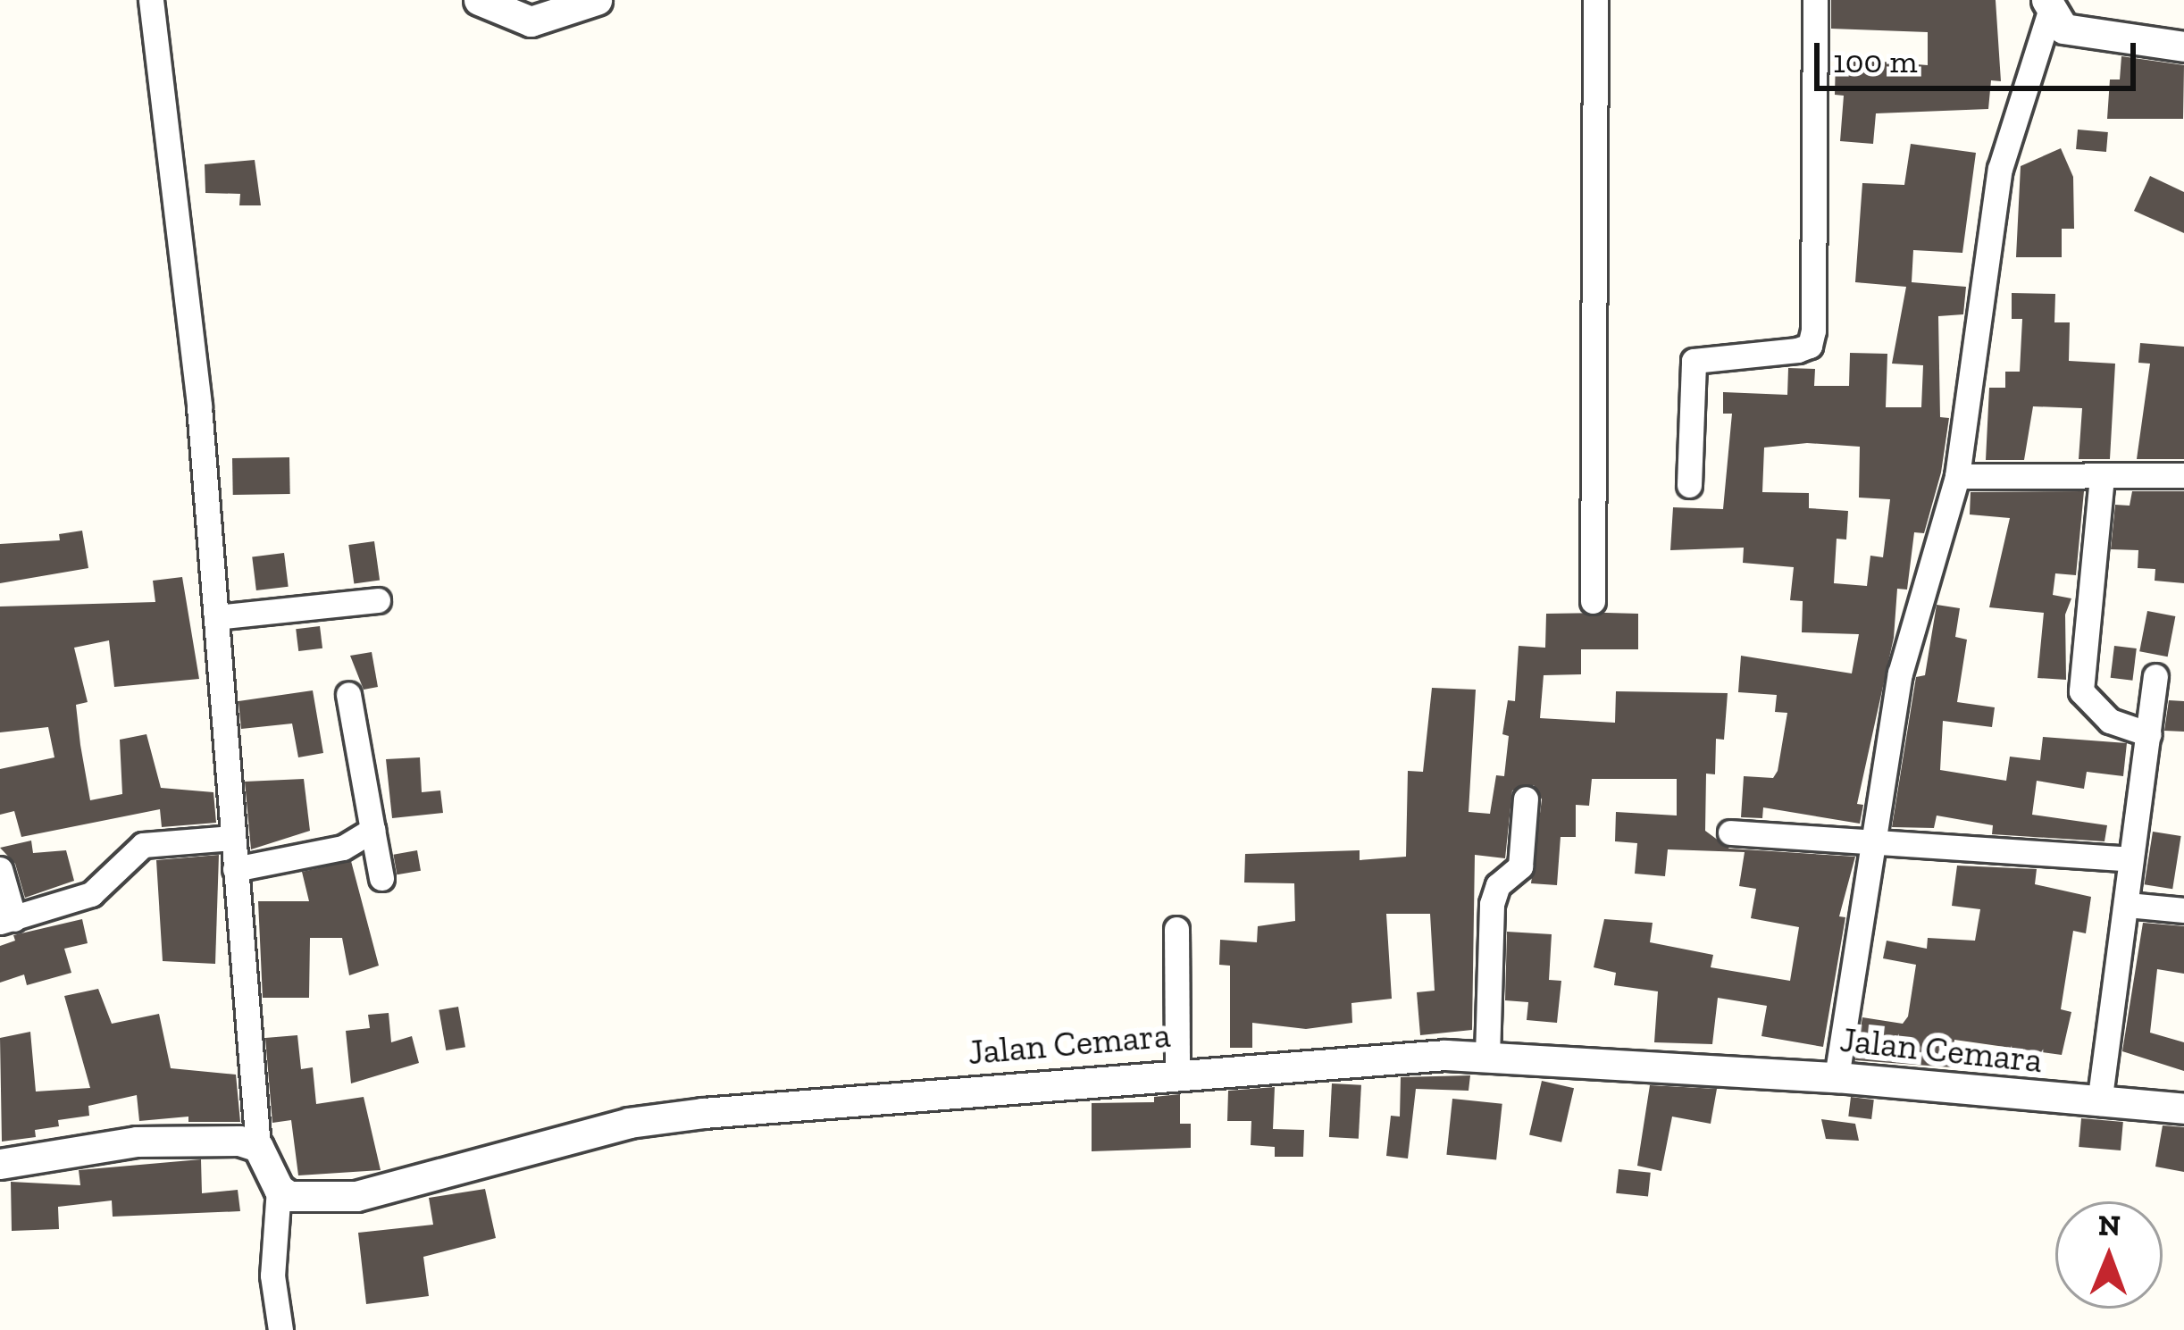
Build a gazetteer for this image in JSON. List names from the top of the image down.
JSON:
{
  "streets": {
    "street": ["Jalan Cemara"]
  },
  "scale_bar": "100 m",
  "north": "top"
}
